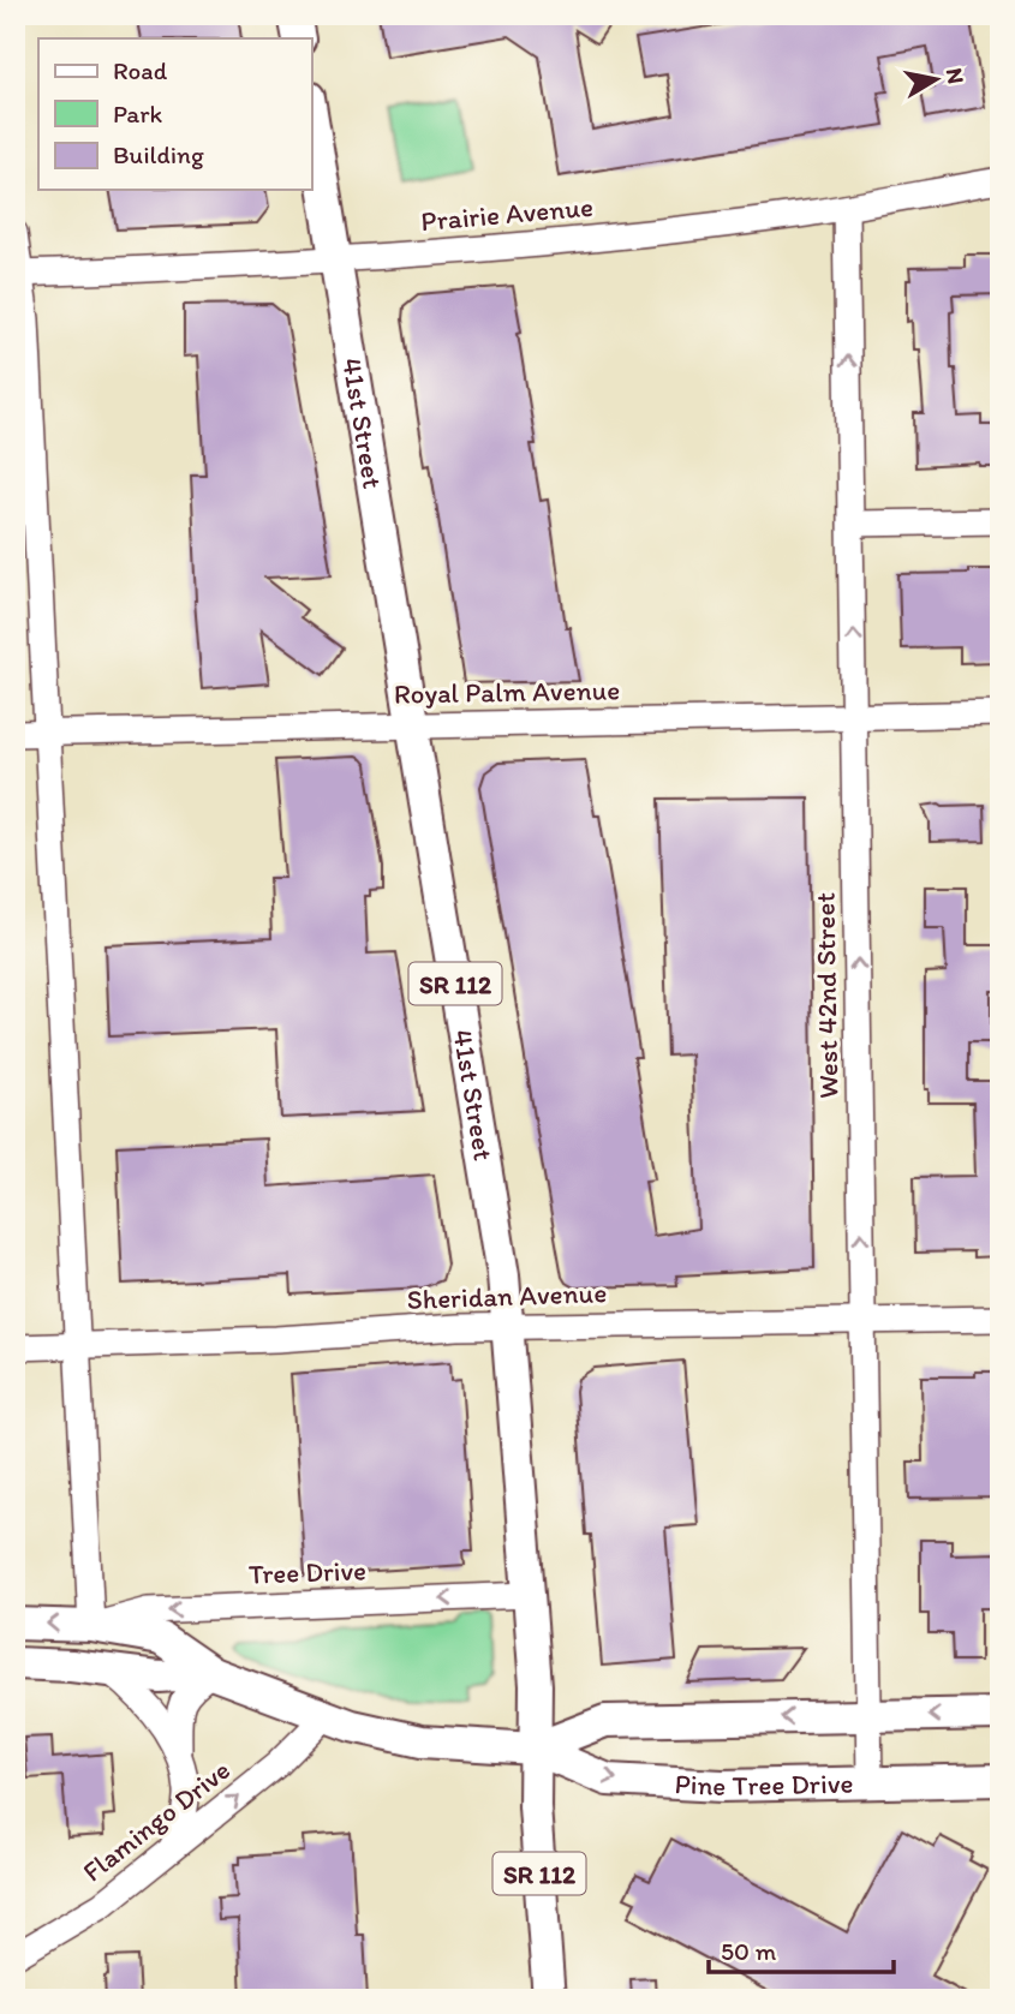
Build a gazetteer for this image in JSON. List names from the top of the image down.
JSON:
{
  "streets": {
    "main road": ["41st Street", "SR 112", "Pine Tree Drive"],
    "street": [
      "Prairie Avenue",
      "Royal Palm Avenue",
      "West 42nd Street",
      "Sheridan Avenue",
      "Tree Drive",
      "Flamingo Drive"
    ]
  },
  "crossings": [
    ["Prairie Avenue", "41st Street"],
    ["Prairie Avenue", "West 42nd Street"],
    ["41st Street", "Royal Palm Avenue"],
    ["41st Street", "Sheridan Avenue"],
    ["41st Street", "Tree Drive"],
    ["41st Street", "Pine Tree Drive"],
    ["Royal Palm Avenue", "West 42nd Street"],
    ["West 42nd Street", "Sheridan Avenue"],
    ["West 42nd Street", "Pine Tree Drive"],
    ["Tree Drive", "Pine Tree Drive"],
    ["Pine Tree Drive", "Flamingo Drive"]
  ],
  "one_way": ["West 42nd Street", "Tree Drive", "Flamingo Drive"],
  "legend": ["Road", "Park", "Building"],
  "scale_bar": "50 m",
  "north": "right"
}
